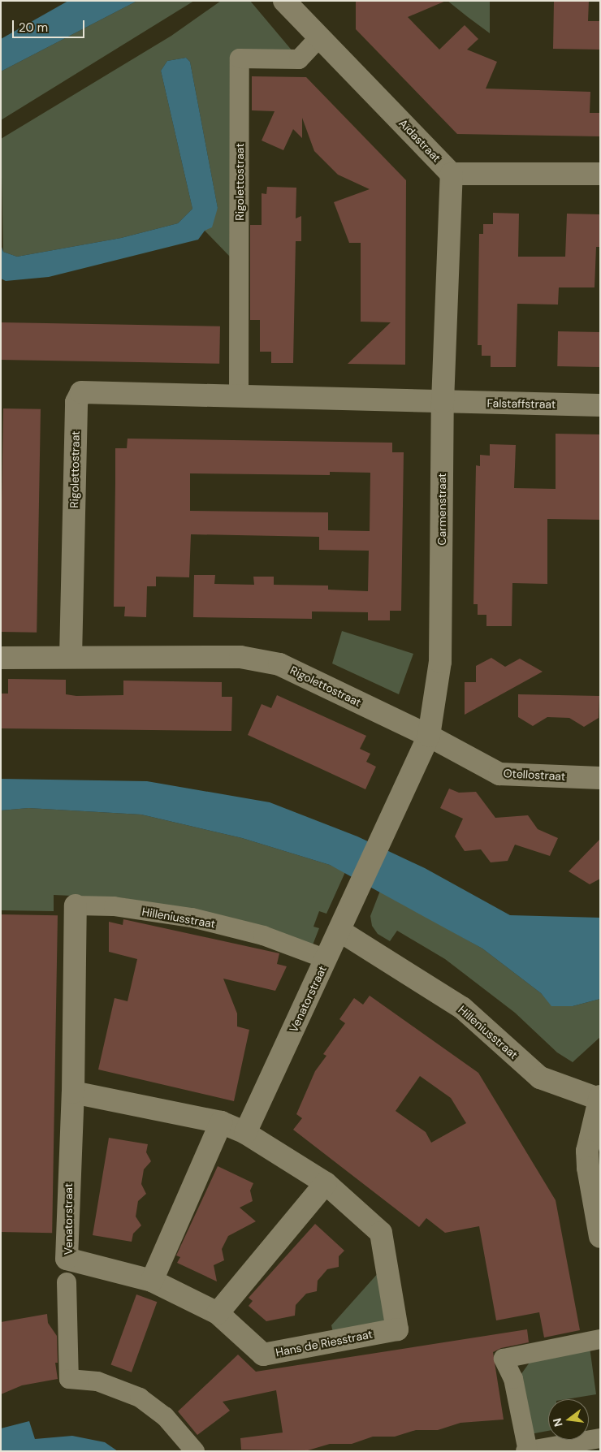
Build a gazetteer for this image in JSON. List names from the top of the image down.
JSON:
{
  "streets": {
    "street": [
      "Aïdastraat",
      "Rigolettostraat",
      "Falstaffstraat",
      "Carmenstraat",
      "Otellostraat",
      "Hilleniusstraat",
      "Venatorstraat",
      "Hans de Riesstraat"
    ]
  },
  "crossings": [
    ["Aïdastraat", "Rigolettostraat"],
    ["Aïdastraat", "Carmenstraat"],
    ["Rigolettostraat", "Falstaffstraat"],
    ["Rigolettostraat", "Carmenstraat"],
    ["Rigolettostraat", "Otellostraat"],
    ["Falstaffstraat", "Carmenstraat"],
    ["Carmenstraat", "Otellostraat"],
    ["Carmenstraat", "Hilleniusstraat"],
    ["Carmenstraat", "Venatorstraat"],
    ["Hilleniusstraat", "Venatorstraat"],
    ["Venatorstraat", "Hans de Riesstraat"]
  ],
  "scale_bar": "20 m",
  "north": "left"
}
